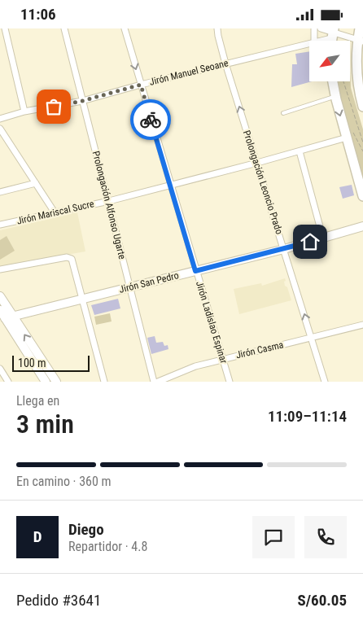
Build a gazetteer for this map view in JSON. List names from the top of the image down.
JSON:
{
  "streets": {
    "main road": ["Jirón San Pedro"],
    "street": [
      "Jirón Manuel Seoane",
      "Prolongación Leoncio Prado",
      "Prolongación Alfonso Ugarte",
      "Jirón Mariscal Sucre",
      "Jirón Ladislao Espinar",
      "Jirón Casma"
    ]
  },
  "crossings": [
    ["Jirón Manuel Seoane", "Prolongación Leoncio Prado"],
    ["Jirón Manuel Seoane", "Prolongación Alfonso Ugarte"],
    ["Jirón Manuel Seoane", "Jirón Ladislao Espinar"],
    ["Prolongación Leoncio Prado", "Jirón Mariscal Sucre"],
    ["Prolongación Leoncio Prado", "Jirón San Pedro"],
    ["Prolongación Leoncio Prado", "Jirón Casma"],
    ["Prolongación Alfonso Ugarte", "Jirón Mariscal Sucre"],
    ["Prolongación Alfonso Ugarte", "Jirón San Pedro"],
    ["Jirón Mariscal Sucre", "Jirón Ladislao Espinar"],
    ["Jirón San Pedro", "Jirón Ladislao Espinar"],
    ["Jirón Ladislao Espinar", "Jirón Casma"]
  ],
  "one_way": ["Prolongación Leoncio Prado"],
  "scale_bar": "100 m",
  "north": "bottom left",
  "page": {
    "status": "11:06",
    "scale": "100 m",
    "heading": ["3 min", "Llega en", "11:09–11:14"],
    "panel": [
      "Diego",
      "Repartidor · 4.8",
      "Pedido #3641",
      "S/60.05"
    ],
    "bar": "En camino · 360 m",
    "round": "D"
  }
}
